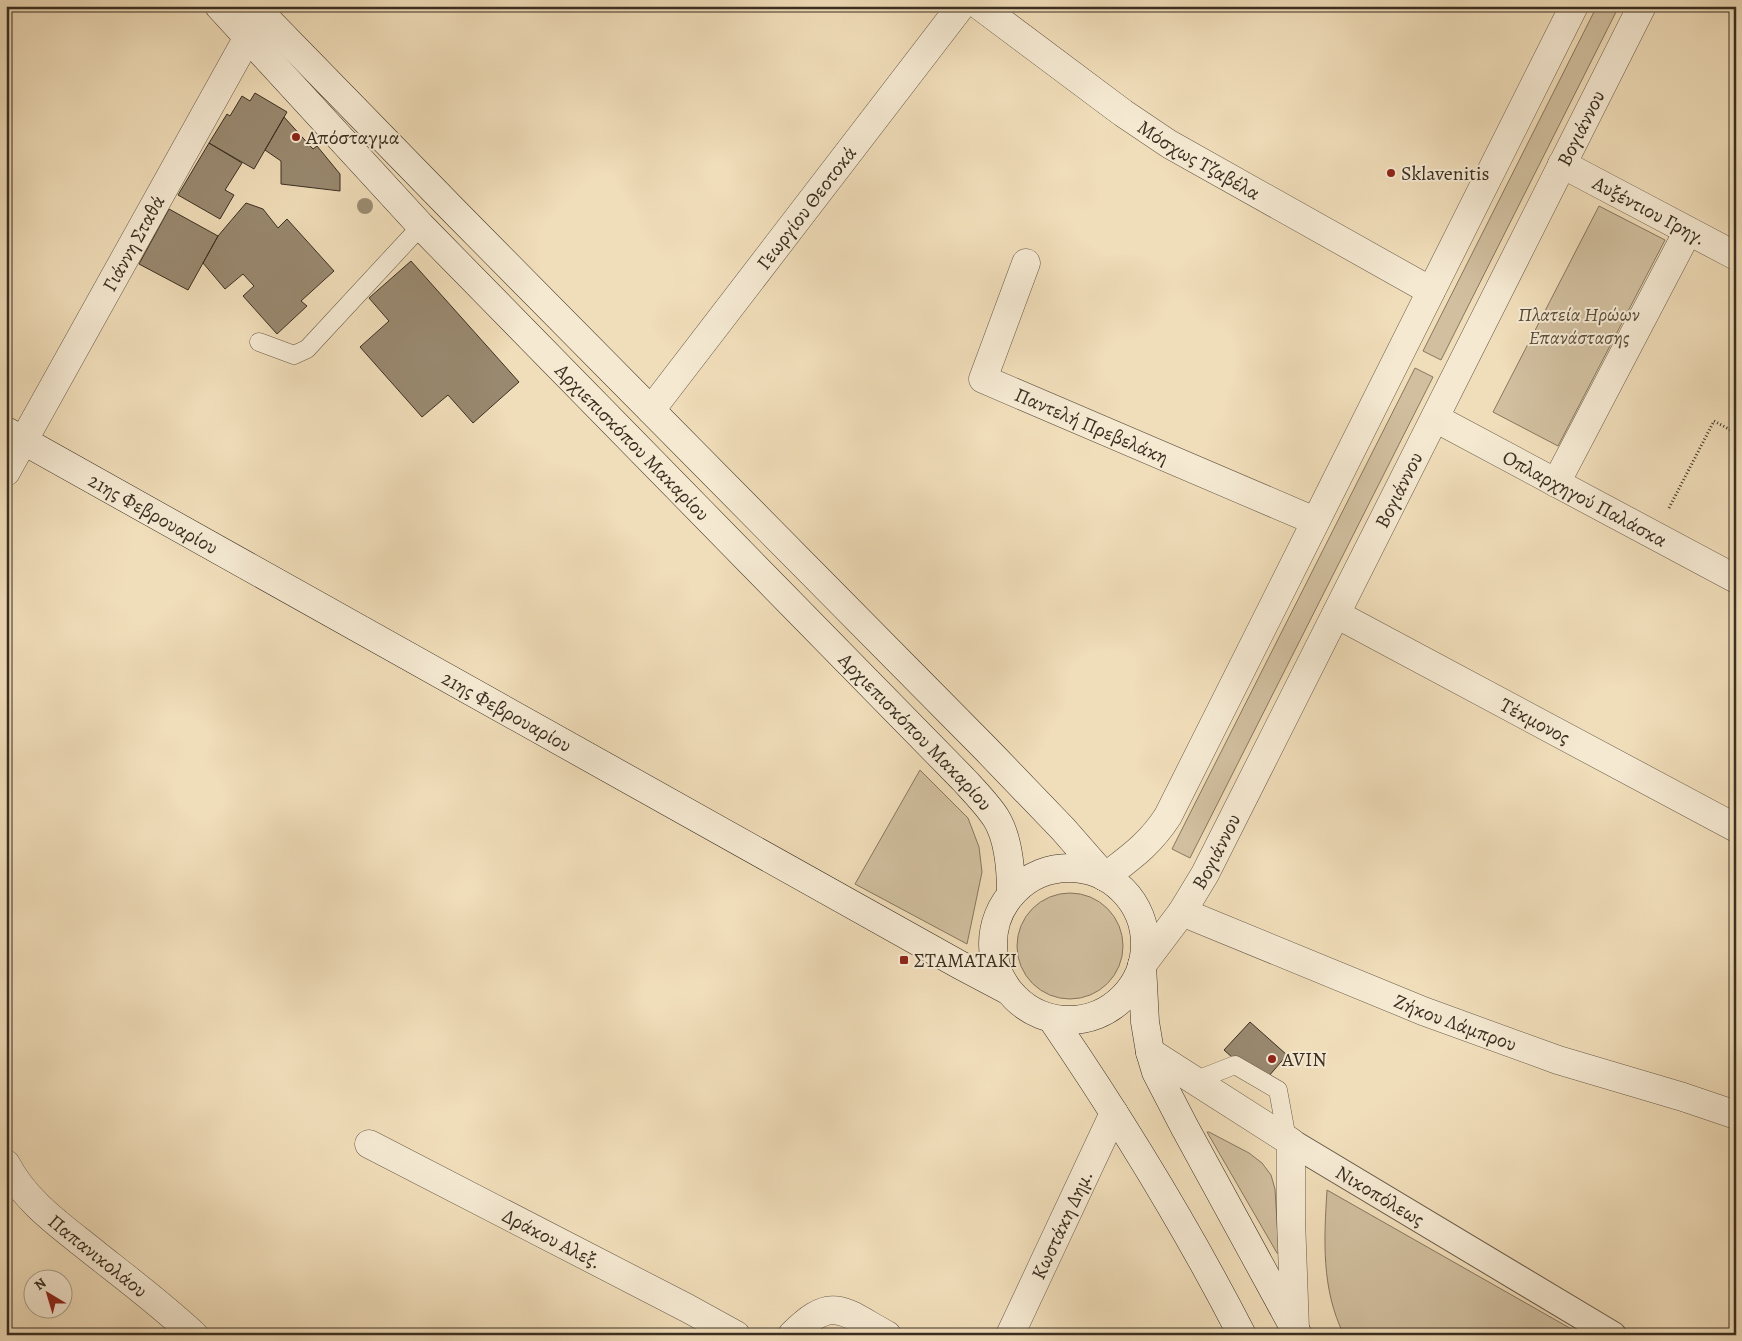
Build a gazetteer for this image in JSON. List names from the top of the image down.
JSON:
{
  "streets": {
    "street": [
      "Βογιάννου",
      "Μόσχως Τζαβέλα",
      "Γεωργίου Θεοτοκά",
      "Αυξέντιου Γρηγ.",
      "Γιάννη Σταθά",
      "Παντελή Πρεβελάκη",
      "Αρχιεπισκόπου Μακαρίου",
      "Οπλαρχηγού Παλάσκα",
      "21ης Φεβρουαρίου",
      "Τέκμονος",
      "Ζήκου Λάμπρου",
      "Νικοπόλεως",
      "Κωστάκη Δημ.",
      "Δράκου Αλεξ.",
      "Παπανικολάου"
    ]
  },
  "crossings": [
    ["Βογιάννου", "Αυξέντιου Γρηγ."],
    ["Βογιάννου", "Αρχιεπισκόπου Μακαρίου"],
    ["Βογιάννου", "Οπλαρχηγού Παλάσκα"],
    ["Βογιάννου", "21ης Φεβρουαρίου"],
    ["Βογιάννου", "Τέκμονος"],
    ["Βογιάννου", "Ζήκου Λάμπρου"],
    ["Γιάννη Σταθά", "Αρχιεπισκόπου Μακαρίου"],
    ["Γιάννη Σταθά", "21ης Φεβρουαρίου"],
    ["Αρχιεπισκόπου Μακαρίου", "21ης Φεβρουαρίου"]
  ],
  "parks": ["Πλατεία Ηρώων Επανάστασης"],
  "places": {
    "other": ["Απόσταγμα", "Sklavenitis", "AVIN"],
    "transit": ["ΣΤΑΜΑΤΑΚΙ"]
  },
  "north": "top left"
}
